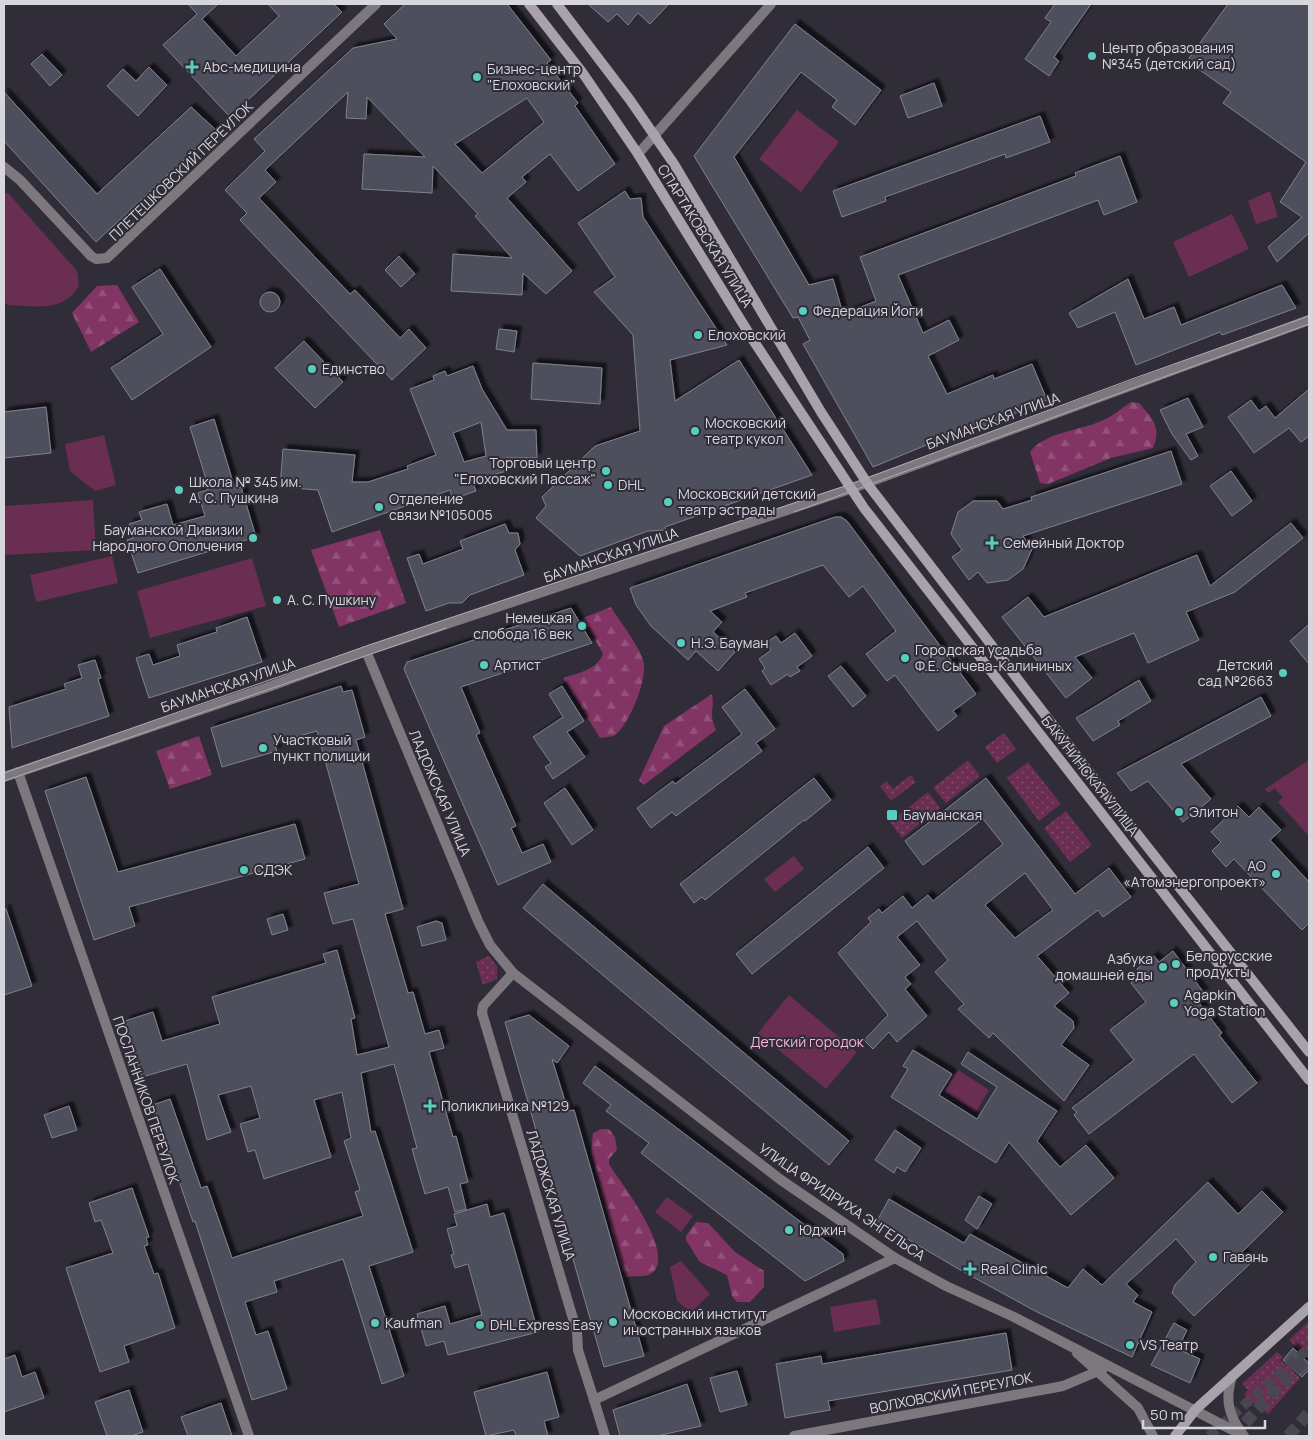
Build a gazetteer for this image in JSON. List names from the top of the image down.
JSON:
{
  "streets": {
    "main road": ["СПАРТАКОВСКАЯ УЛИЦА", "БАКУНИНСКАЯ УЛИЦА"],
    "street": [
      "ПЛЕТЕШКОВСКИЙ ПЕРЕУЛОК",
      "БАУМАНСКАЯ УЛИЦА",
      "ЛАДОЖСКАЯ УЛИЦА",
      "ПОСЛАННИКОВ ПЕРЕУЛОК",
      "УЛИЦА ФРИДРИХА ЭНГЕЛЬСА",
      "ВОЛХОВСКИЙ ПЕРЕУЛОК"
    ]
  },
  "crossings": [
    ["СПАРТАКОВСКАЯ УЛИЦА", "БАУМАНСКАЯ УЛИЦА"],
    ["СПАРТАКОВСКАЯ УЛИЦА", "БАКУНИНСКАЯ УЛИЦА"],
    ["БАУМАНСКАЯ УЛИЦА", "БАКУНИНСКАЯ УЛИЦА"],
    ["БАУМАНСКАЯ УЛИЦА", "ЛАДОЖСКАЯ УЛИЦА"],
    ["БАУМАНСКАЯ УЛИЦА", "ПОСЛАННИКОВ ПЕРЕУЛОК"],
    ["ЛАДОЖСКАЯ УЛИЦА", "УЛИЦА ФРИДРИХА ЭНГЕЛЬСА"],
    ["УЛИЦА ФРИДРИХА ЭНГЕЛЬСА", "ВОЛХОВСКИЙ ПЕРЕУЛОК"]
  ],
  "parks": ["Детский городок"],
  "places": {
    "other": [
      "Центр образования №345 (детский сад)",
      "Бизнес-центр \"Елоховский\"",
      "Федерация Йоги",
      "Елоховский",
      "Единство",
      "Московский театр кукол",
      "Торговый центр \"Елоховский Пассаж\"",
      "DHL",
      "Школа № 345 им. А. С. Пушкина",
      "Московский детский театр эстрады",
      "Отделение связи №105005",
      "Бауманской Дивизии Народного Ополчения",
      "А. С. Пушкину",
      "Немецкая слобода 16 век",
      "Н.Э. Бауман",
      "Городская усадьба Ф.Е. Сычева-Калининых",
      "Артист",
      "Детский сад №2663",
      "Участковый пункт полиции",
      "Элитон",
      "СДЭК",
      "АО «Атомэнергопроект»",
      "Белорусские продукты",
      "Азбука домашней еды",
      "Agapkin Yoga Station",
      "Юджин",
      "Гавань",
      "Московский институт иностранных языков",
      "Kaufman",
      "DHL Express Easy",
      "VS Театр"
    ],
    "health": [
      "Abc-медицина",
      "Семейный Доктор",
      "Поликлиника №129",
      "Real Clinic"
    ],
    "transit": ["Бауманская"]
  },
  "scale_bar": "50 m"
}
